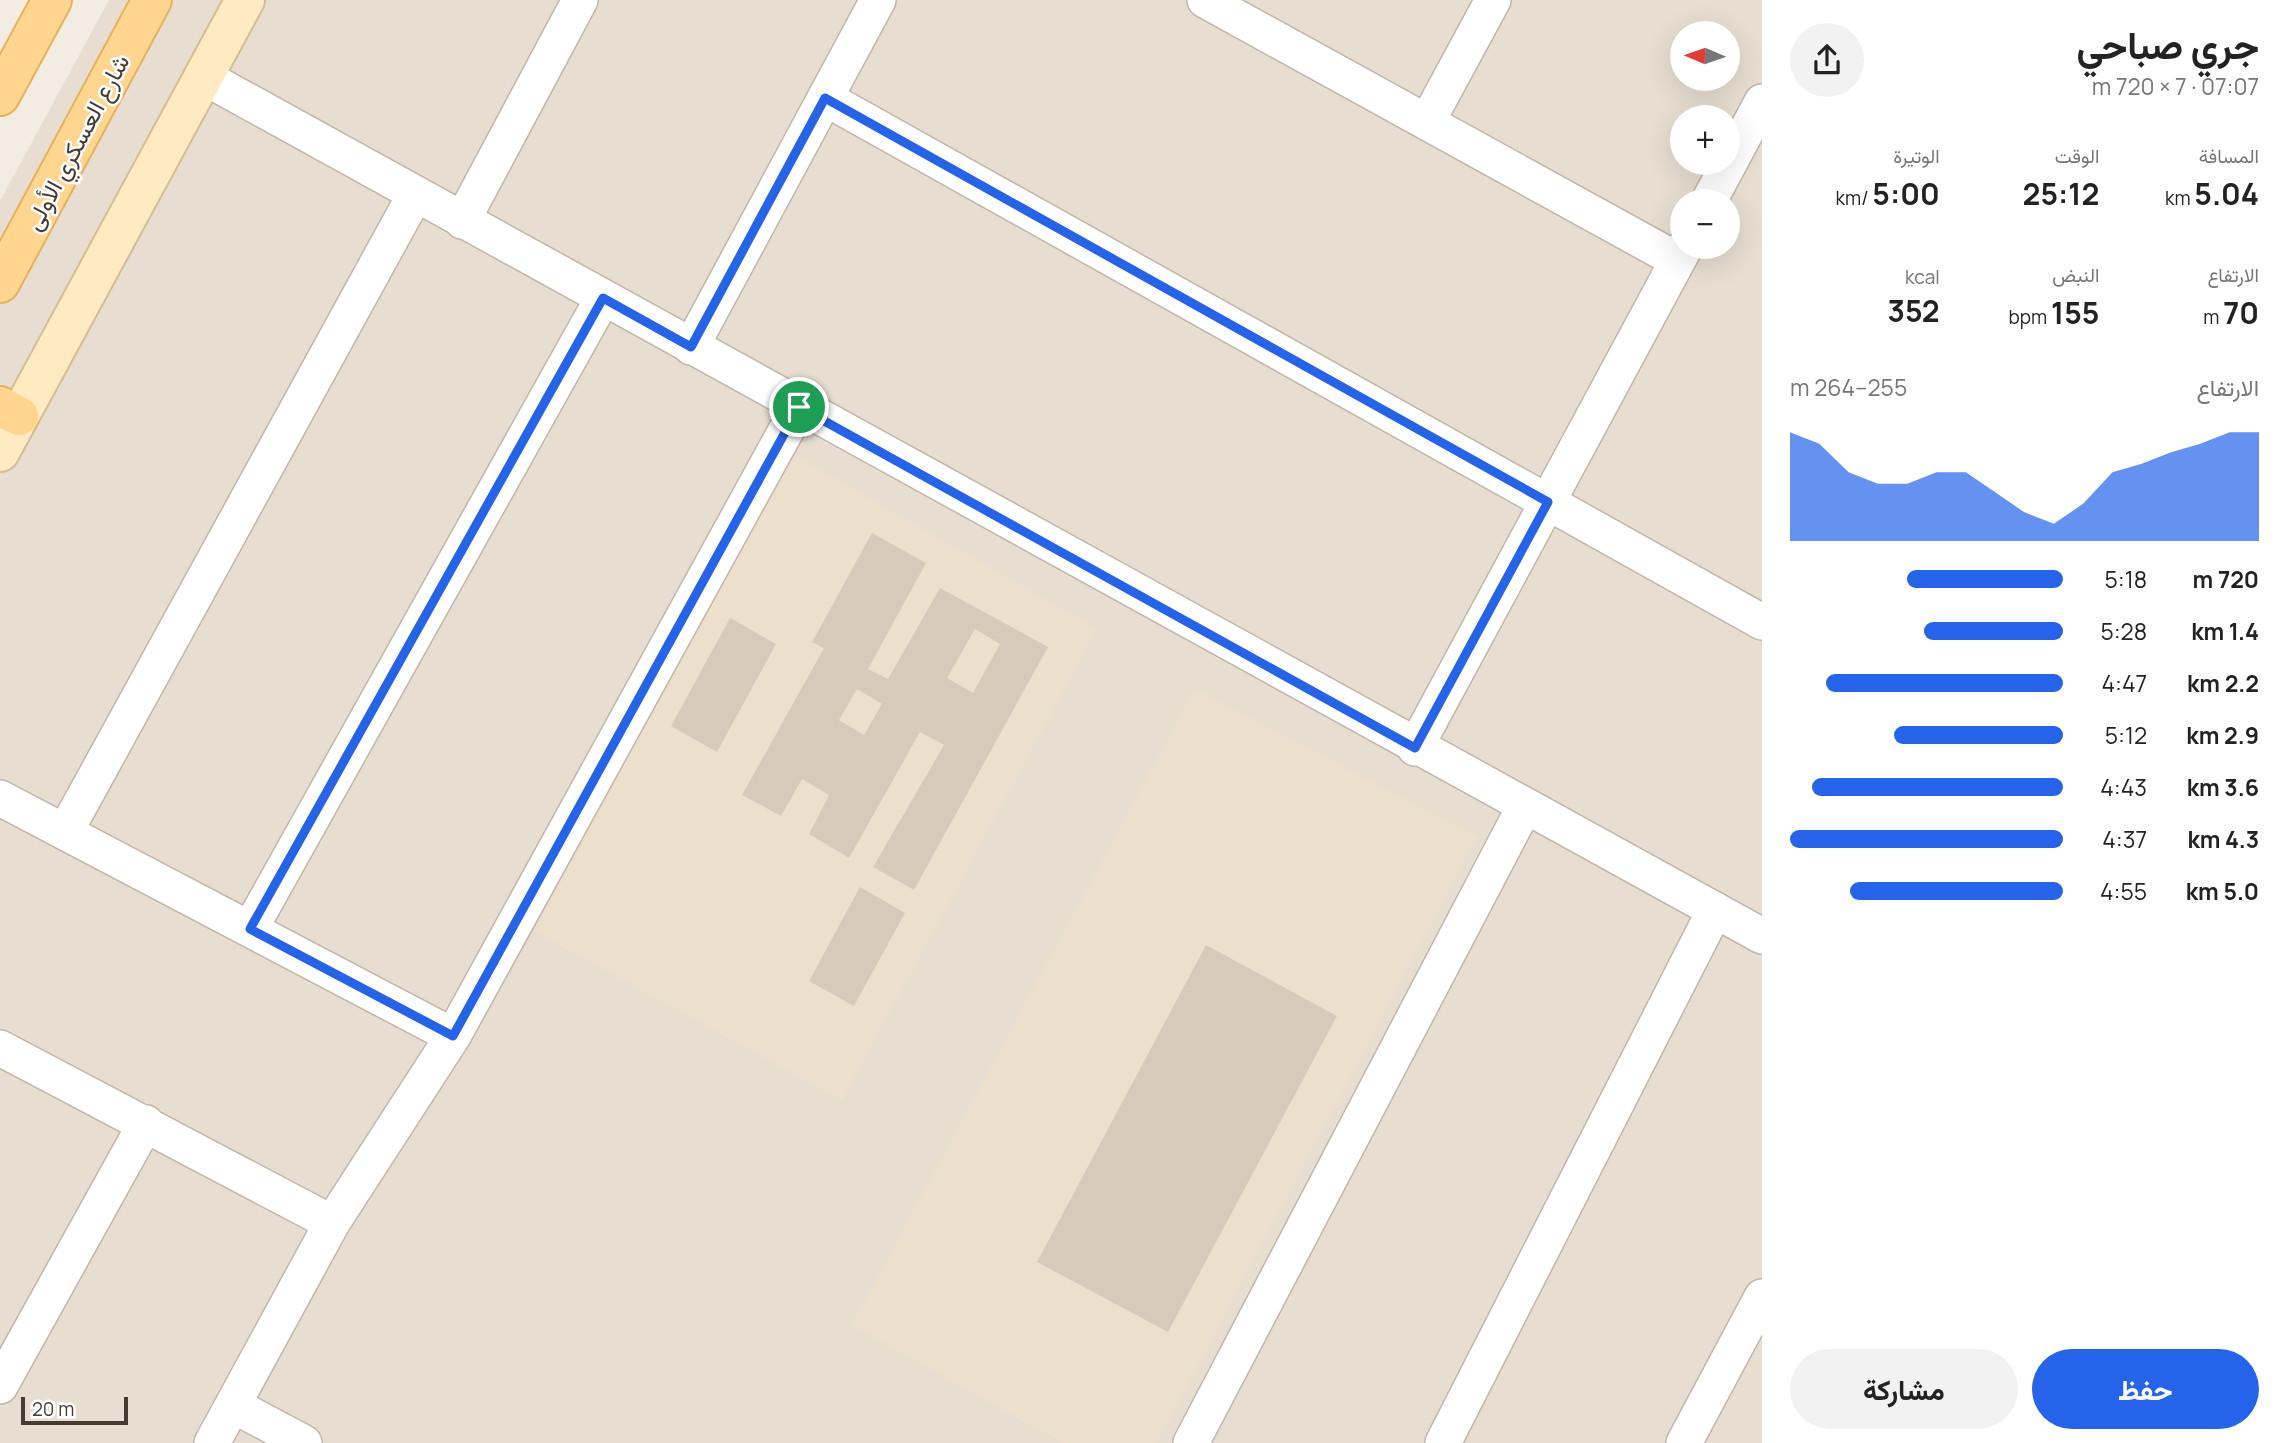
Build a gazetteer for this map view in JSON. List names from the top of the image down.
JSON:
{
  "streets": {
    "main road": ["شارع العسكري الأولى"]
  },
  "scale_bar": "20 m",
  "north": "left",
  "page": {
    "heading": ["جري صباحي", "07:07 · 7 × 720 m"],
    "map_buttons": ["+", "−"],
    "stats": [
      ["المسافة", "5.04 km"],
      ["الوقت", "25:12"],
      ["الوتيرة", "5:00 /km"],
      ["الارتفاع", "70 m"],
      ["النبض", "155 bpm"],
      ["kcal", "352"]
    ],
    "chart": ["الارتفاع", "255–264 m"],
    "list": [
      {
        "name": "720 m",
        "note": "5:18"
      },
      {
        "name": "1.4 km",
        "note": "5:28"
      },
      {
        "name": "2.2 km",
        "note": "4:47"
      },
      {
        "name": "2.9 km",
        "note": "5:12"
      },
      {
        "name": "3.6 km",
        "note": "4:43"
      },
      {
        "name": "4.3 km",
        "note": "4:37"
      },
      {
        "name": "5.0 km",
        "note": "4:55"
      }
    ],
    "buttons": ["حفظ", "مشاركة"],
    "scale": "20 m"
  }
}
